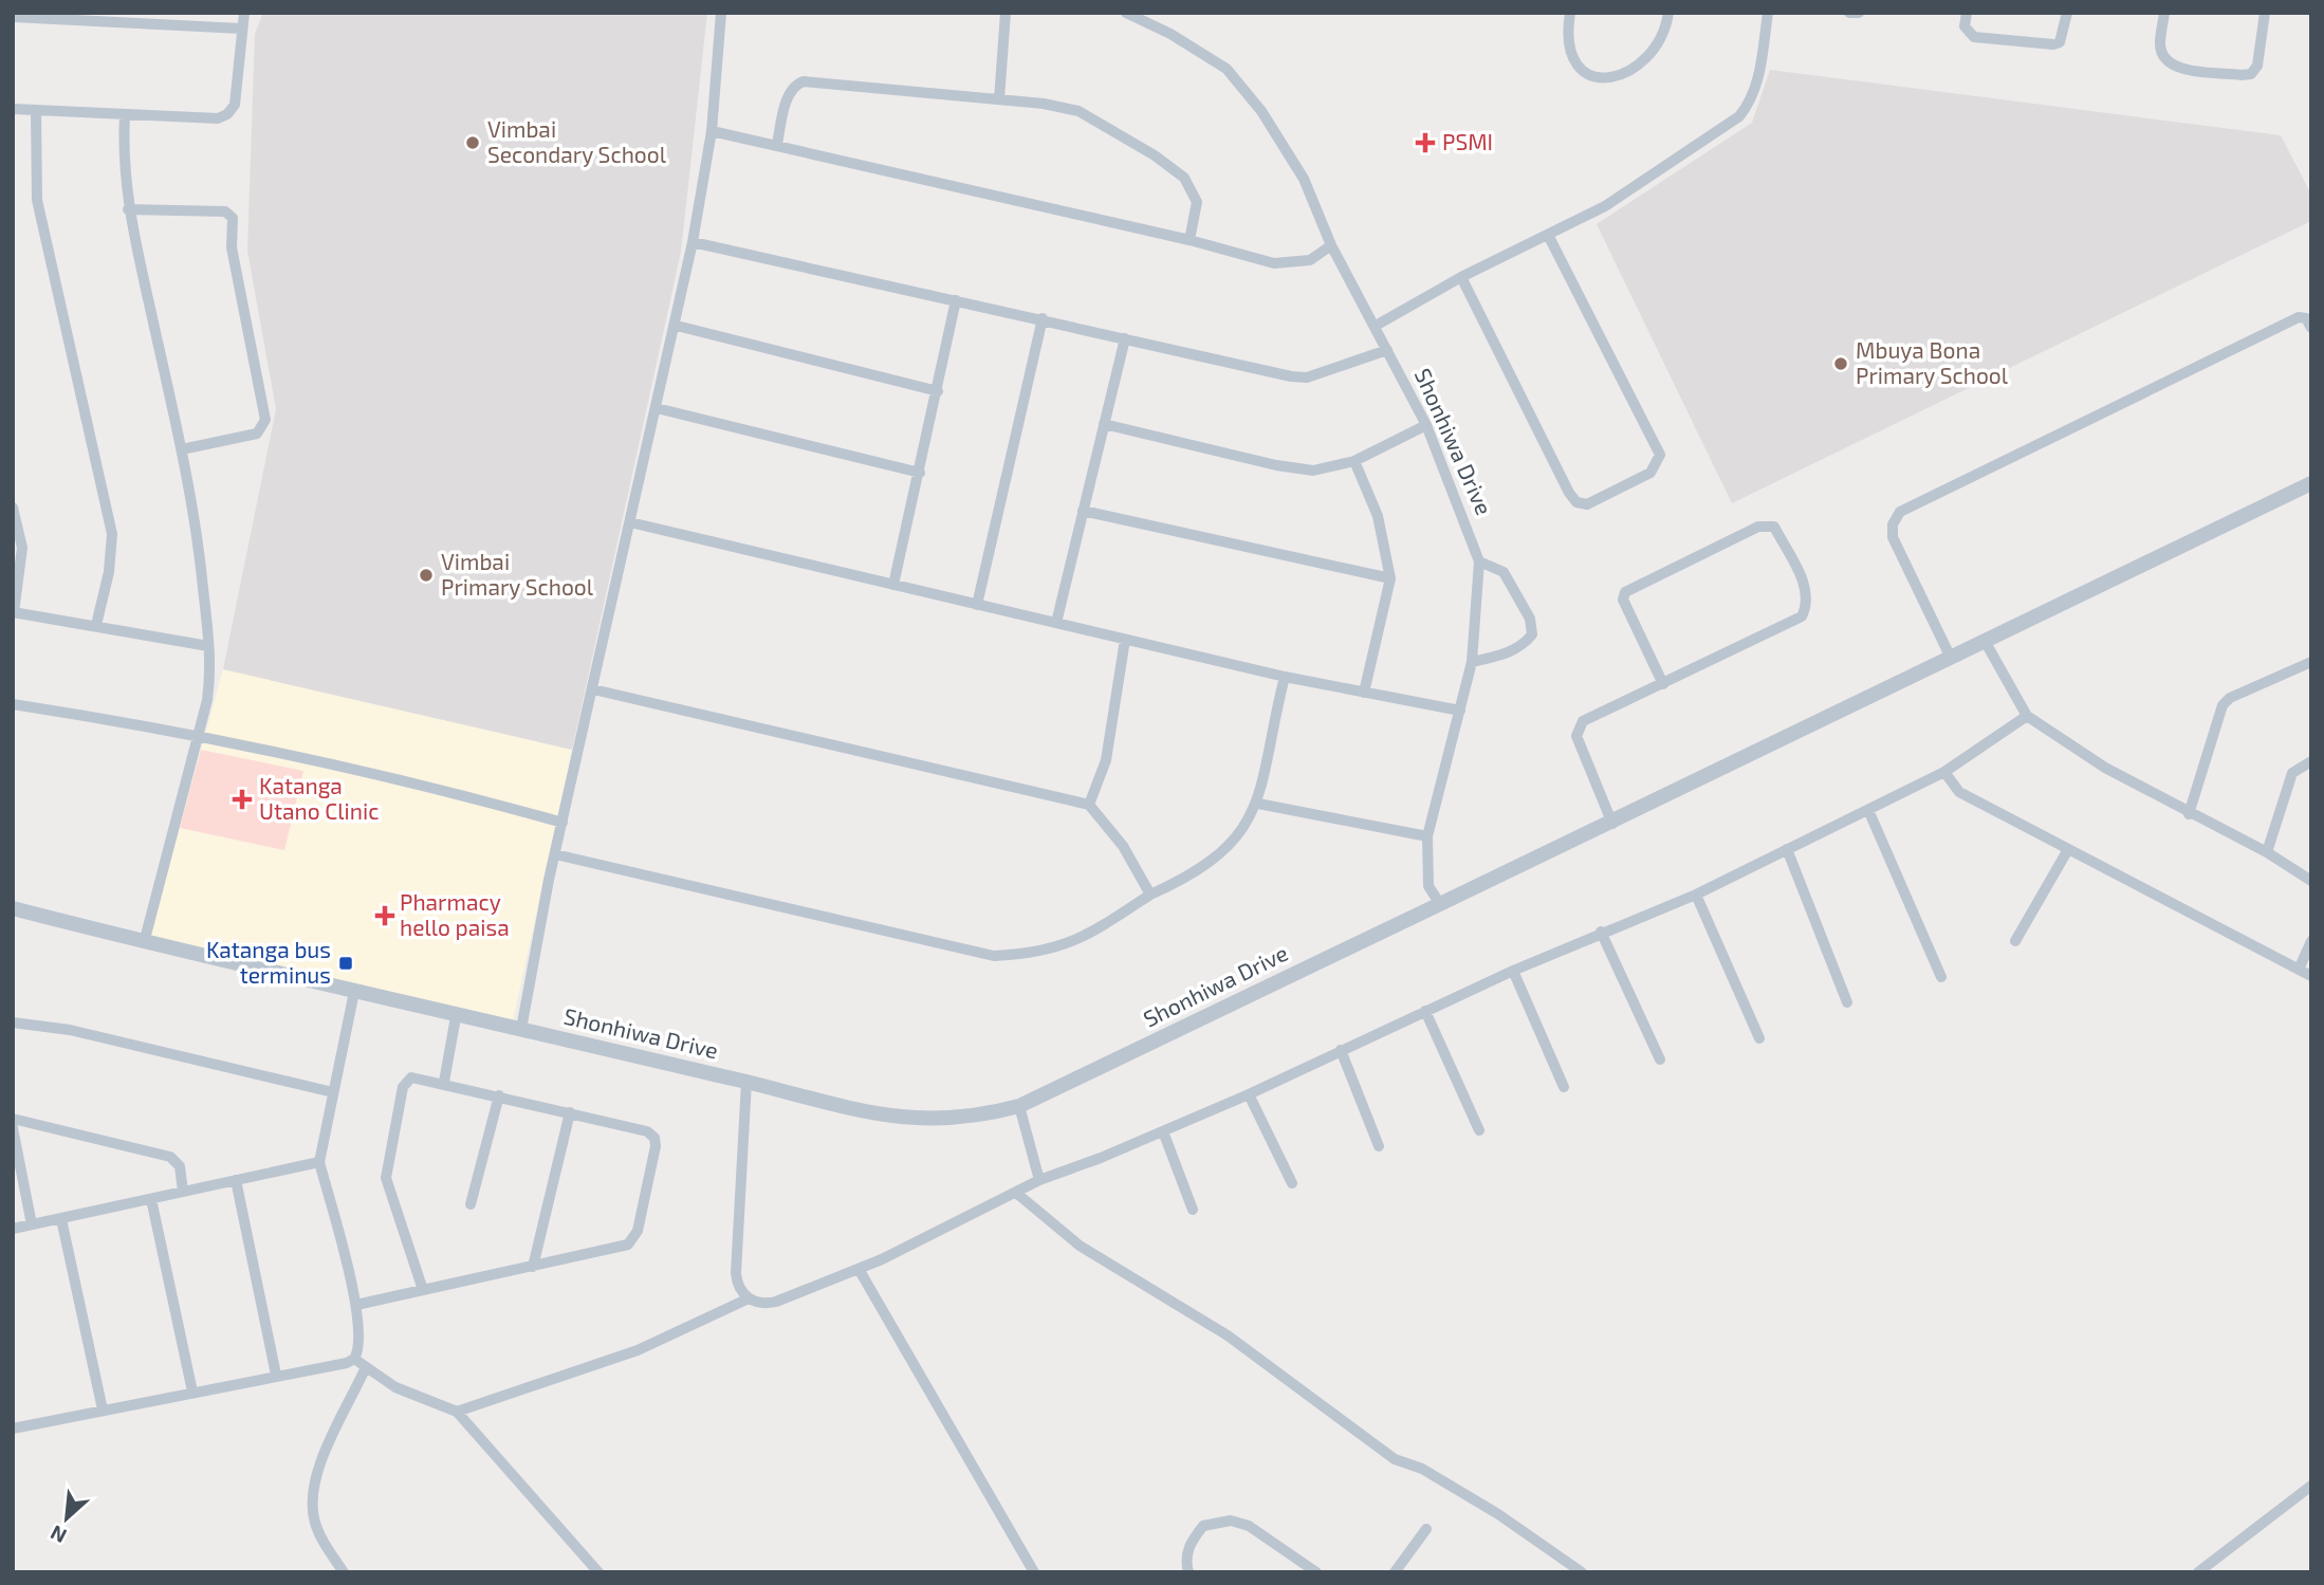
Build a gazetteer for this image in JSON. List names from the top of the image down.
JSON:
{
  "streets": {
    "street": ["Shonhiwa Drive"]
  },
  "places": {
    "other": ["Vimbai Secondary School", "Mbuya Bona Primary School", "Vimbai Primary School"],
    "health": ["PSMI", "Katanga Utano Clinic", "Pharmacy hello paisa"],
    "transit": ["Katanga bus terminus"]
  },
  "north": "bottom left"
}
